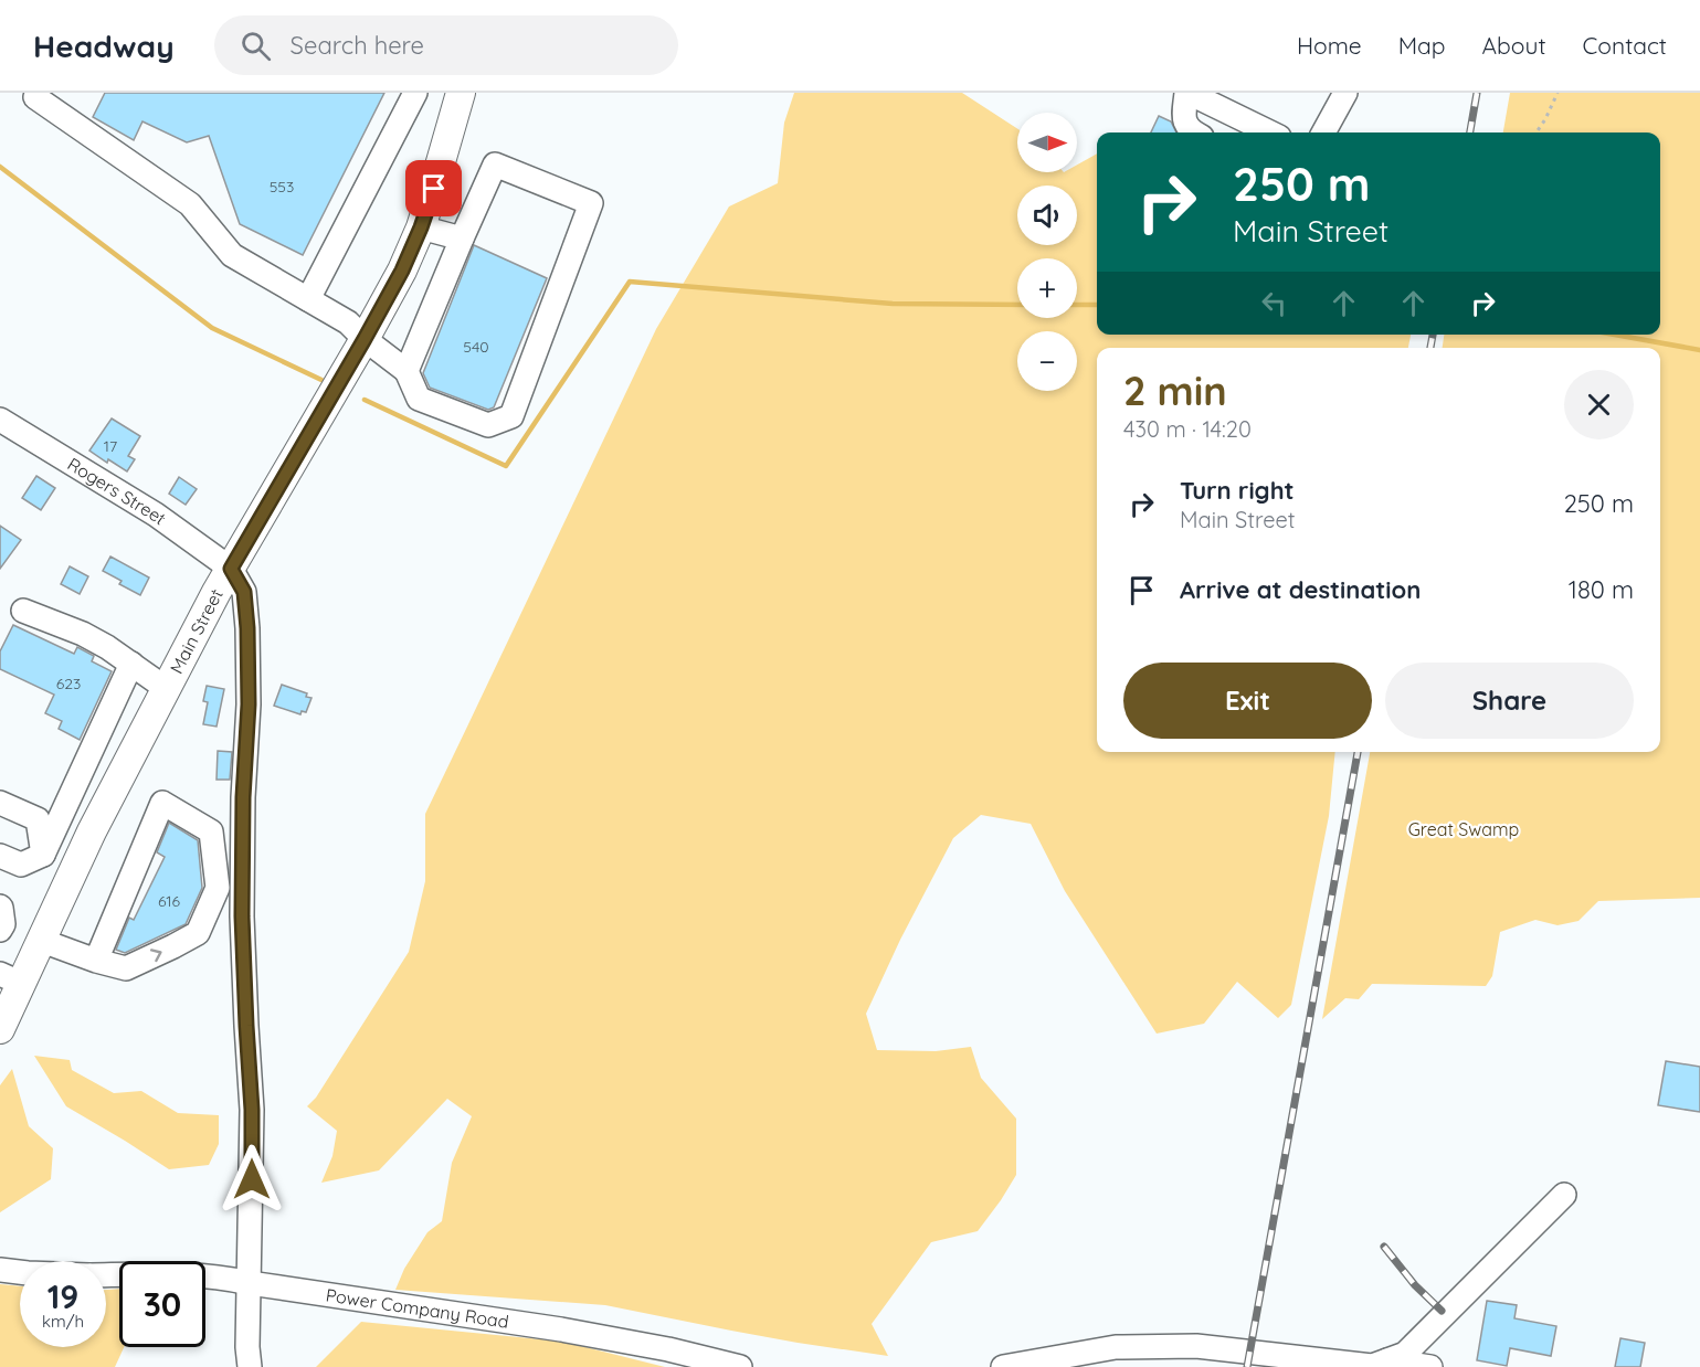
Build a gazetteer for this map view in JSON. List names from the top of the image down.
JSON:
{
  "streets": {
    "main road": ["Main Street"],
    "street": ["Rogers Street", "Power Company Road"]
  },
  "crossings": [
    ["Rogers Street", "Main Street"]
  ],
  "parks": ["Great Swamp"],
  "house_numbers": [
    "553",
    "540",
    "17",
    "623",
    "616"
  ],
  "north": "right",
  "page": {
    "header": "Headway",
    "search": "Search here",
    "nav": [
      "Home",
      "Map",
      "About",
      "Contact"
    ],
    "map_buttons": ["+", "−"],
    "turn": ["250 m", "Main Street"],
    "heading": ["2 min", "430 m · 14:20"],
    "list": [
      {
        "name": "Turn right",
        "note": "Main Street",
        "value": "250 m"
      },
      {
        "name": "Arrive at destination",
        "value": "180 m"
      }
    ],
    "buttons": ["Exit", "Share"],
    "speed": "19 km/h",
    "limit": "30"
  }
}
